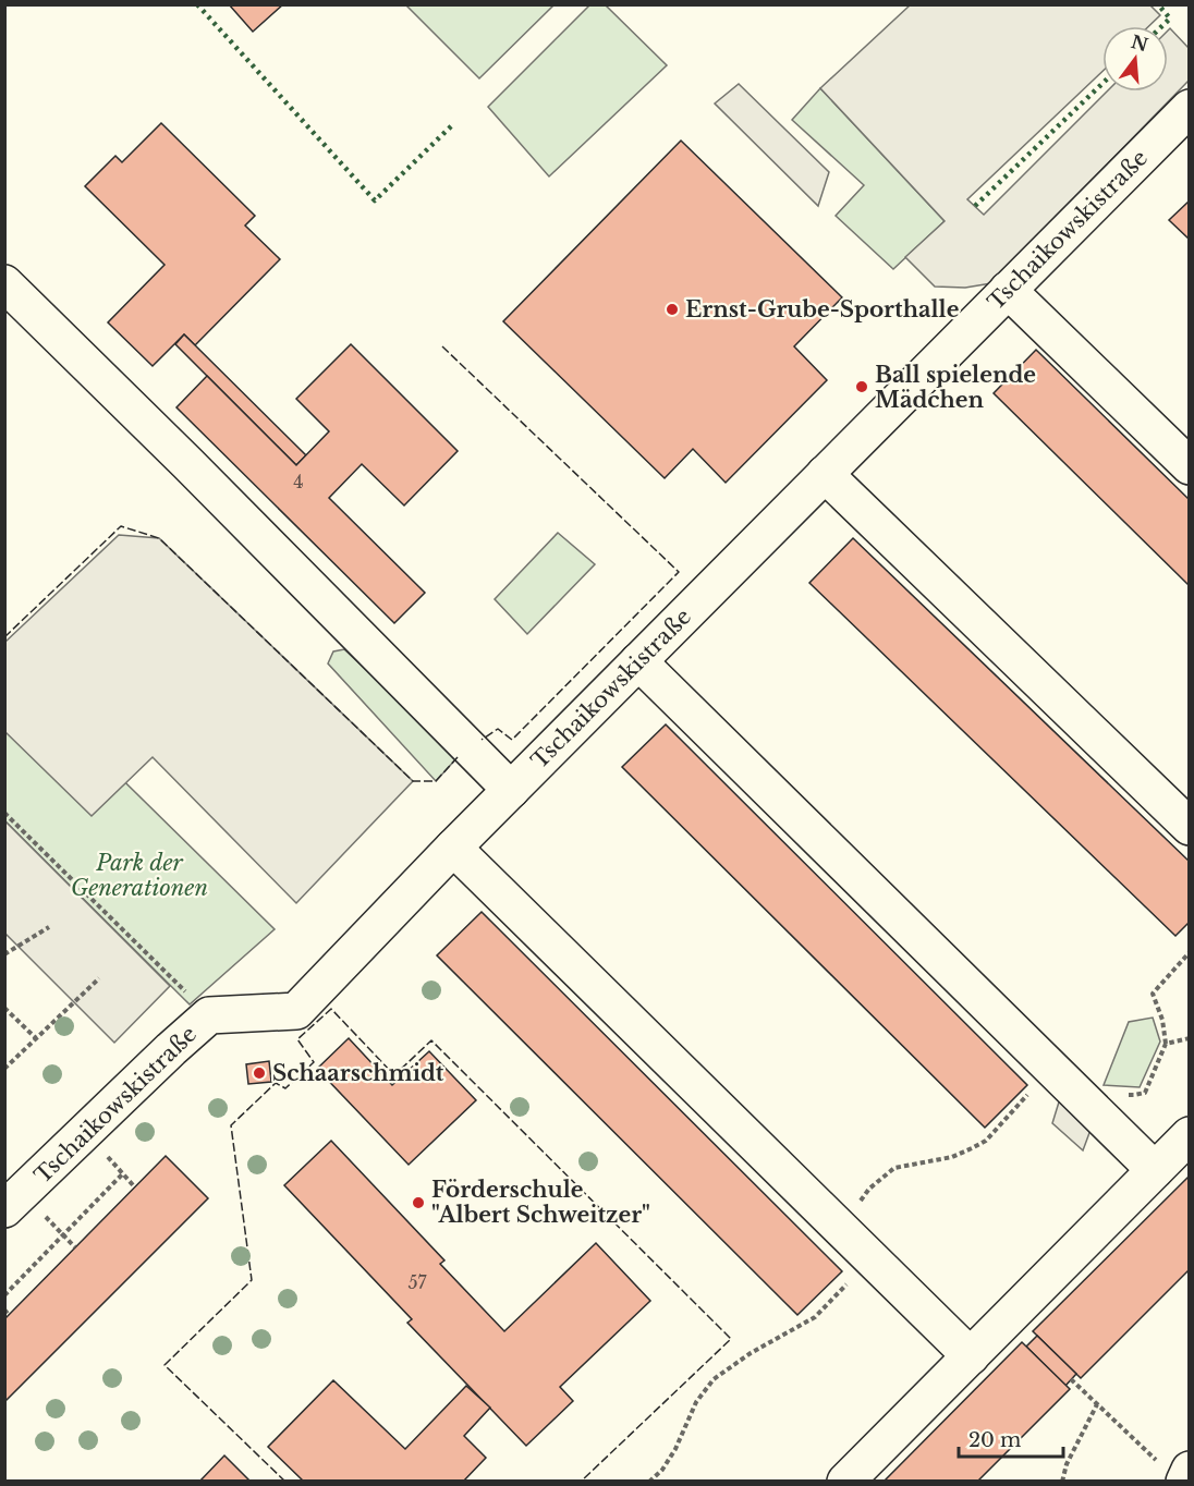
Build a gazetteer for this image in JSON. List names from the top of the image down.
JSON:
{
  "streets": {
    "street": ["Tschaikowskistraße"]
  },
  "parks": ["Park der Generationen"],
  "places": [
    "Ernst-Grube-Sporthalle",
    "Ball spielende Mädchen",
    "Schaarschmidt",
    "Förderschule \"Albert Schweitzer\""
  ],
  "house_numbers": ["4", "57"],
  "scale_bar": "20 m",
  "north": "top"
}
